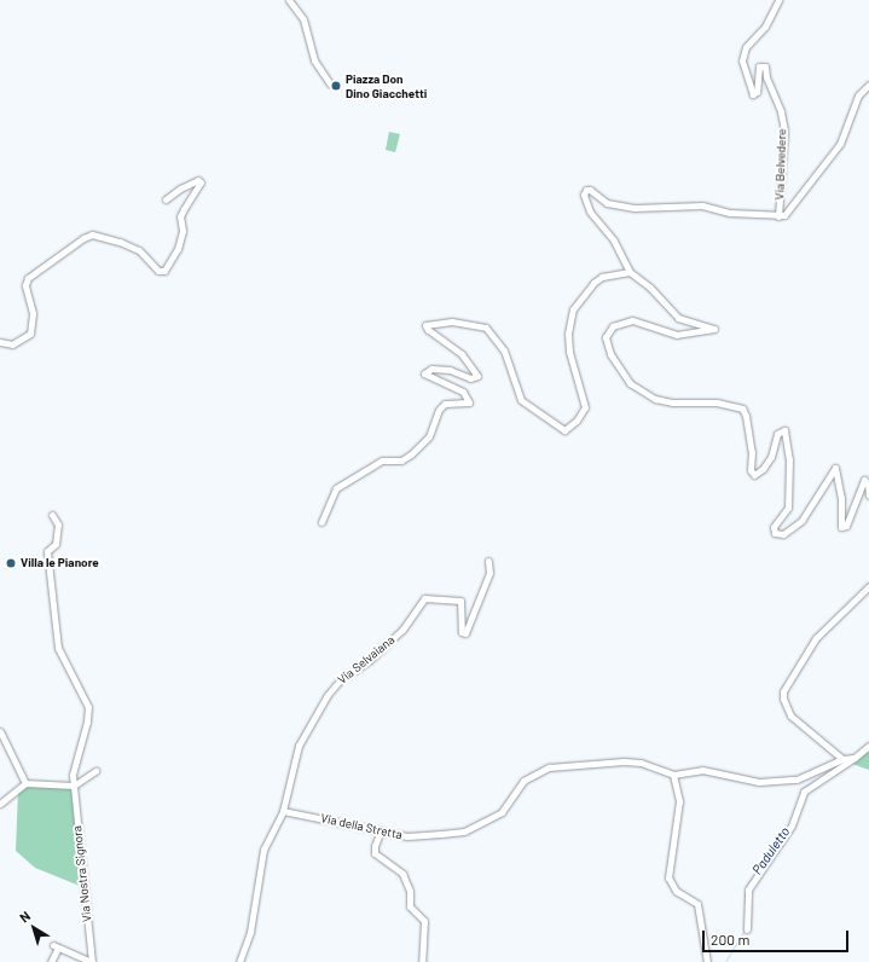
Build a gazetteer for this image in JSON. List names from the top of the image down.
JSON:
{
  "streets": {
    "street": [
      "Via Belvedere",
      "Via Selvaiana",
      "Via della Stretta",
      "Via Nostra Signora"
    ]
  },
  "crossings": [
    ["Via Selvaiana", "Via della Stretta"]
  ],
  "water": ["Paduletto"],
  "places": ["Piazza Don Dino Giacchetti", "Villa le Pianore"],
  "scale_bar": "200 m",
  "north": "top left"
}
